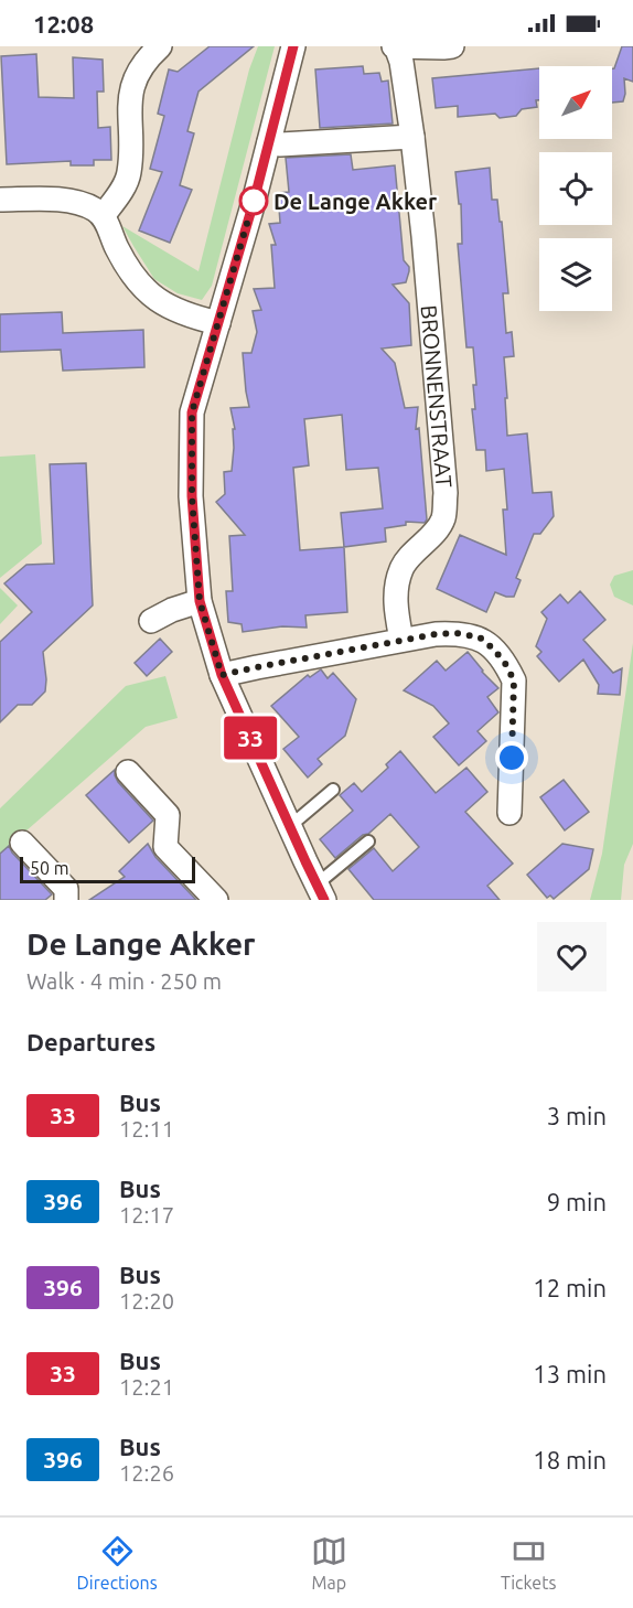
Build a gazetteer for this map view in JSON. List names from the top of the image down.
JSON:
{
  "streets": {
    "street": ["BRONNENSTRAAT"]
  },
  "places": ["De Lange Akker"],
  "lines": ["bus line 33"],
  "scale_bar": "50 m",
  "north": "top right",
  "page": {
    "status": "12:08",
    "on_map": "33",
    "scale": "50 m",
    "heading": [
      ["De Lange Akker", "Walk · 4 min · 250 m"],
      "Departures"
    ],
    "list": [
      {
        "mark": "33",
        "name": "Bus",
        "note": "12:11",
        "value": "3 min"
      },
      {
        "mark": "396",
        "name": "Bus",
        "note": "12:17",
        "value": "9 min"
      },
      {
        "mark": "396",
        "name": "Bus",
        "note": "12:20",
        "value": "12 min"
      },
      {
        "mark": "33",
        "name": "Bus",
        "note": "12:21",
        "value": "13 min"
      },
      {
        "mark": "396",
        "name": "Bus",
        "note": "12:26",
        "value": "18 min"
      }
    ],
    "tabs": ["Directions", "Map", "Tickets"]
  }
}
